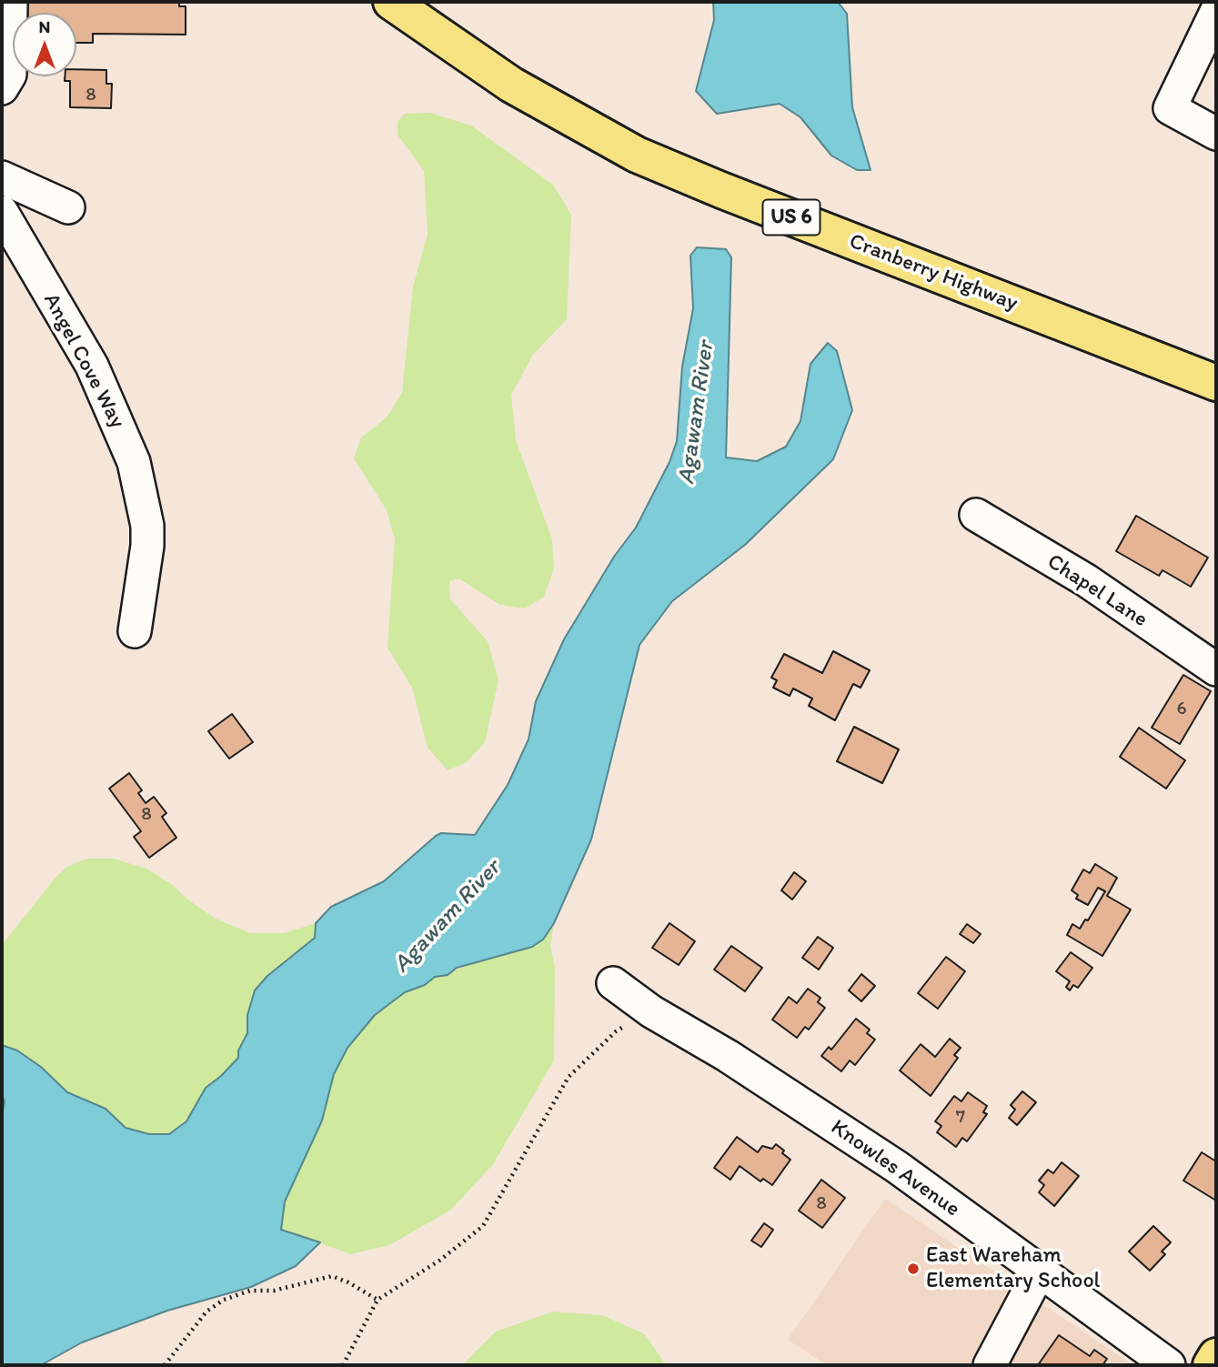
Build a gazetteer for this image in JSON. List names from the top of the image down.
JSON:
{
  "streets": {
    "main road": ["US 6", "Cranberry Highway"],
    "street": ["Angel Cove Way", "Chapel Lane", "Knowles Avenue"]
  },
  "water": ["Agawam River"],
  "places": ["East Wareham Elementary School"],
  "house_numbers": [
    "8",
    "6",
    "8",
    "7",
    "8"
  ],
  "north": "top"
}
